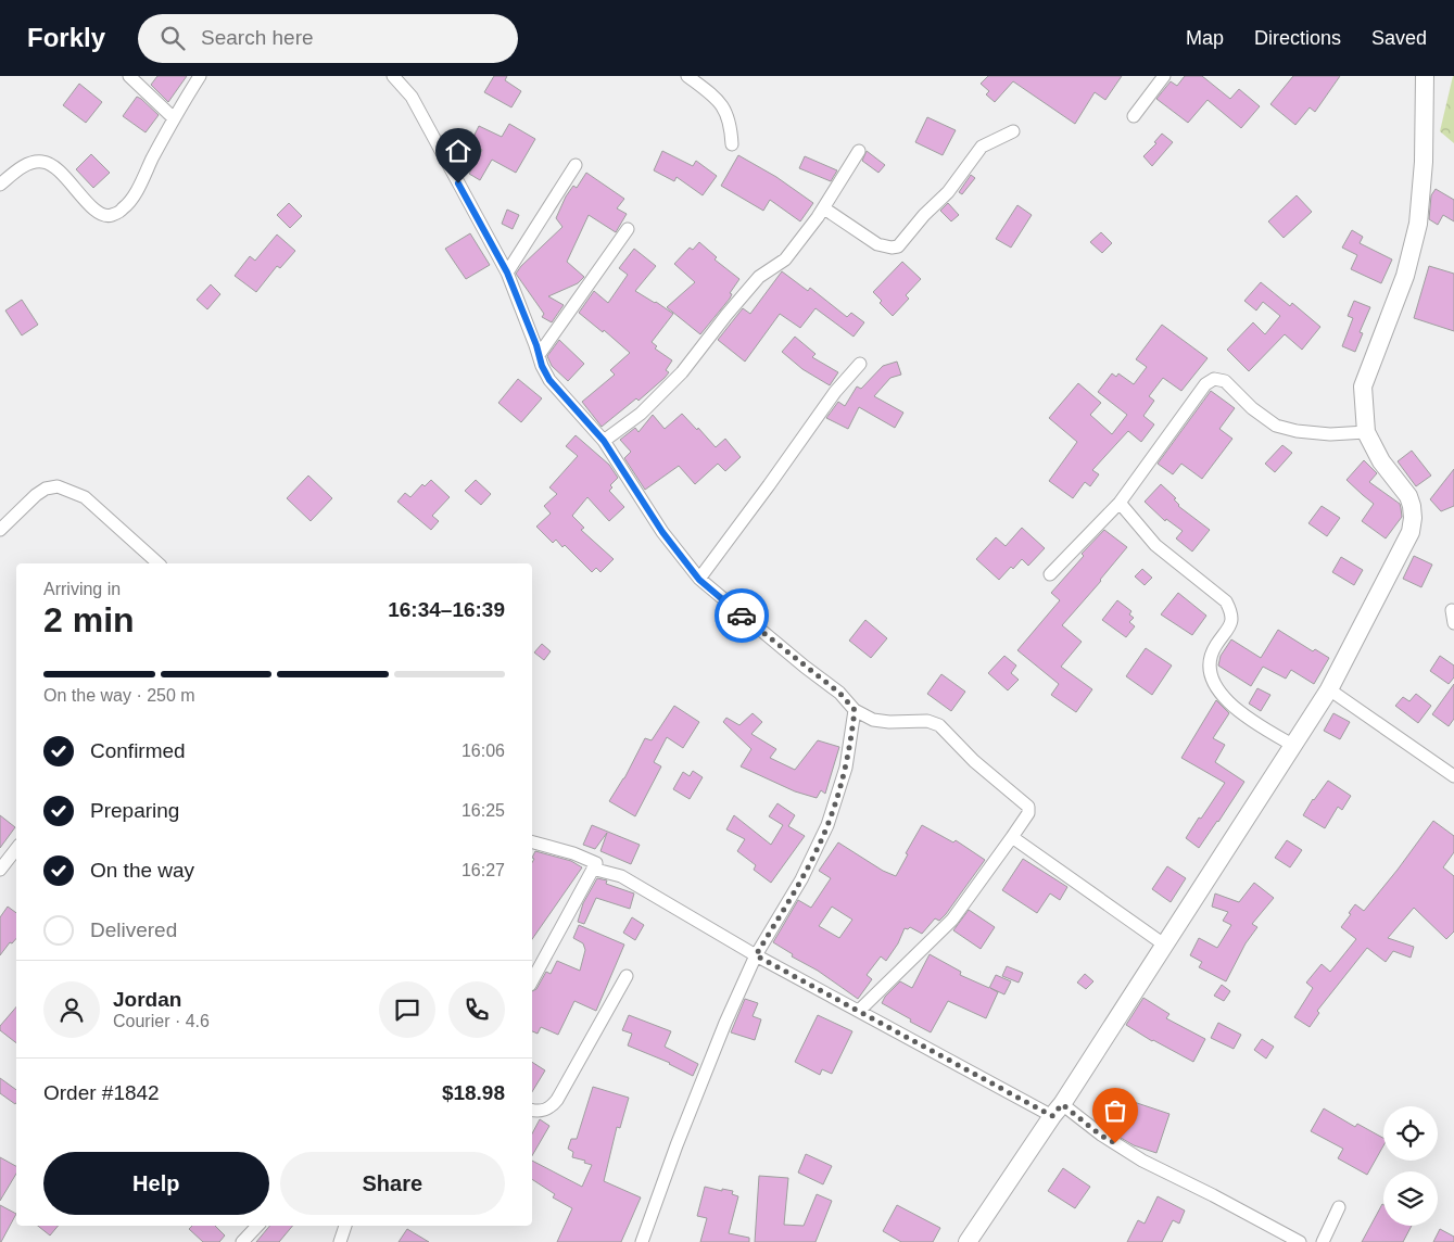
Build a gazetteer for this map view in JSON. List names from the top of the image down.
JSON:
{
  "page": {
    "header": "Forkly",
    "search": "Search here",
    "nav": ["Map", "Directions", "Saved"],
    "heading": ["2 min", "Arriving in", "16:34–16:39"],
    "panel": [
      "Jordan",
      "Courier · 4.6",
      "Order #1842",
      "$18.98"
    ],
    "bar": "On the way · 250 m",
    "list": [
      ["Confirmed", "16:06"],
      ["Preparing", "16:25"],
      ["On the way", "16:27"],
      "Delivered"
    ],
    "buttons": ["Help", "Share"]
  }
}
